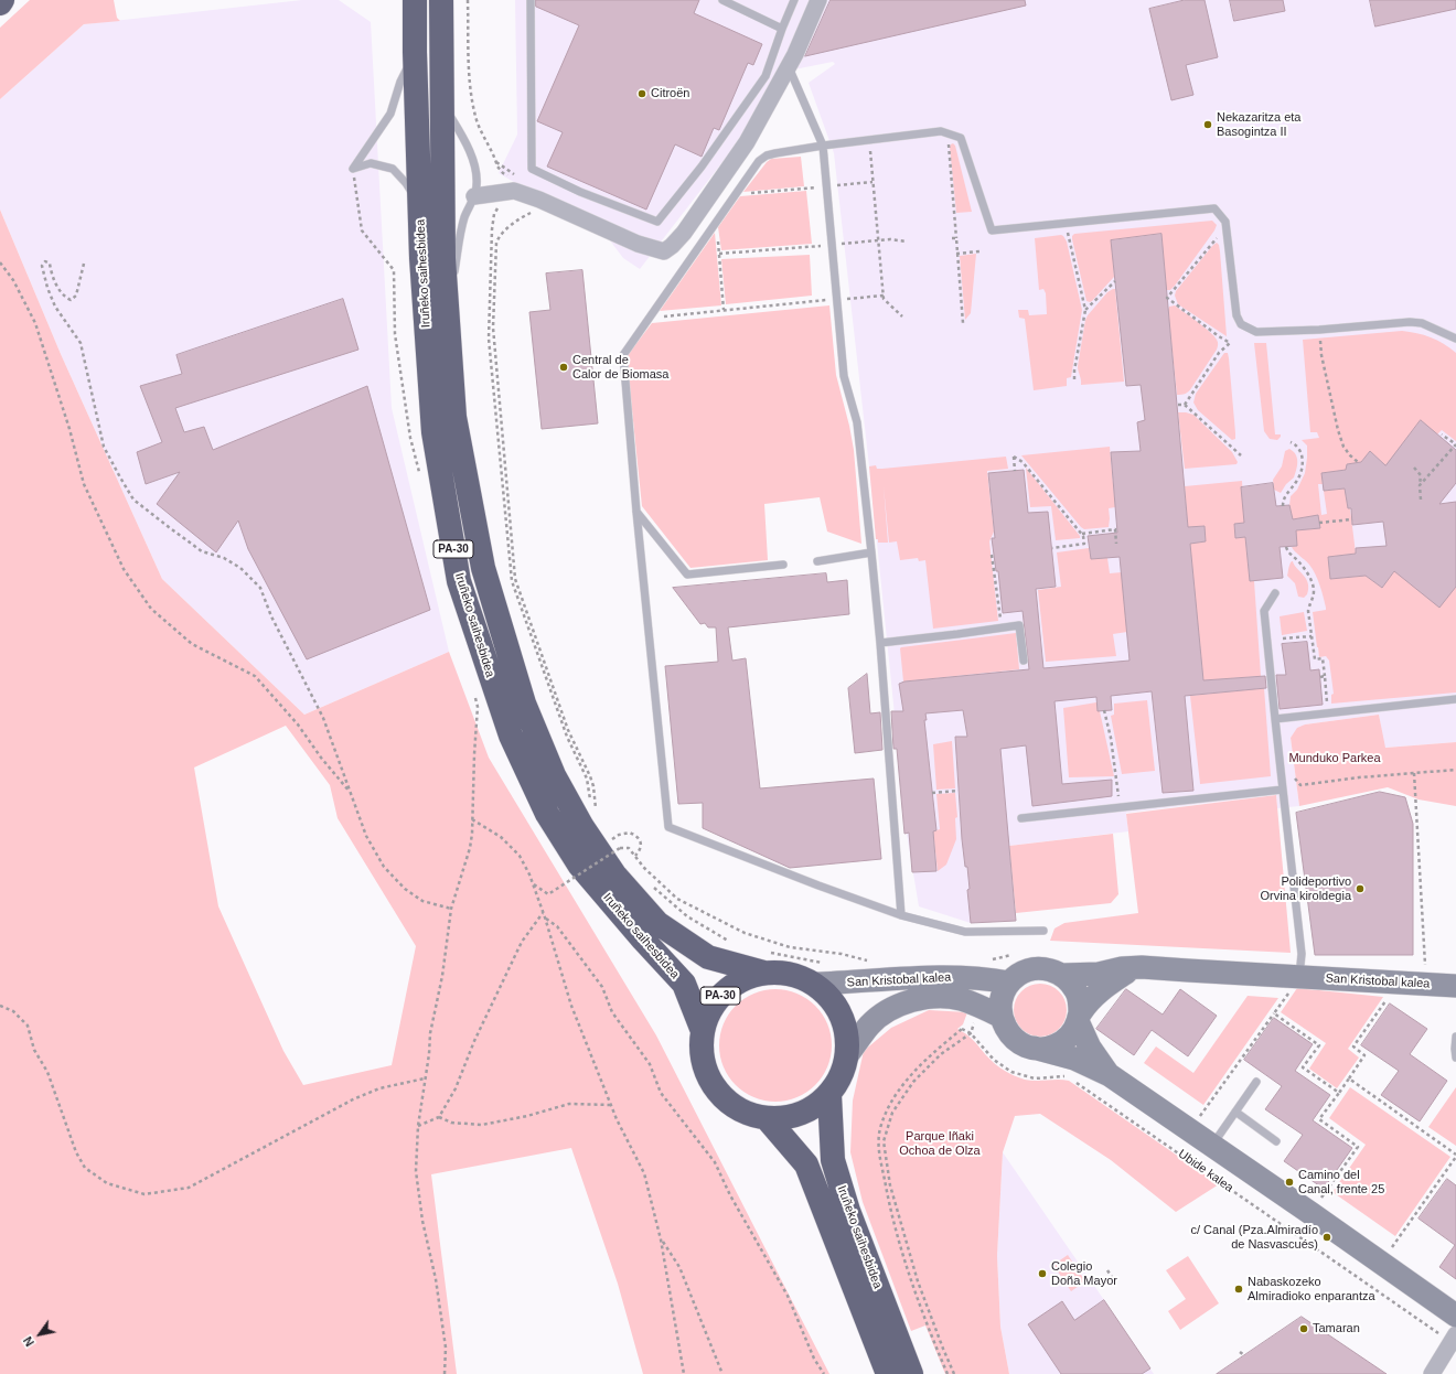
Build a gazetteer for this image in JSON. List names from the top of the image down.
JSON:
{
  "streets": {
    "highway": ["Iruñeko saihesbidea", "PA-30"],
    "main road": ["San Kristobal kalea", "Ubide kalea"]
  },
  "crossings": [
    ["Iruñeko saihesbidea", "PA-30"],
    ["Iruñeko saihesbidea", "San Kristobal kalea"],
    ["PA-30", "San Kristobal kalea"],
    ["San Kristobal kalea", "Ubide kalea"]
  ],
  "parks": ["Munduko Parkea", "Parque Iñaki Ochoa de Olza"],
  "places": [
    "Citroën",
    "Nekazaritza eta Basogintza II",
    "Central de Calor de Biomasa",
    "Polideportivo Orvina kiroldegia",
    "Camino del Canal, frente 25",
    "c/ Canal (Pza.Almiradío de Nasvascués)",
    "Colegio Doña Mayor",
    "Nabaskozeko Almiradioko enparantza",
    "Tamaran"
  ],
  "north": "bottom left"
}
